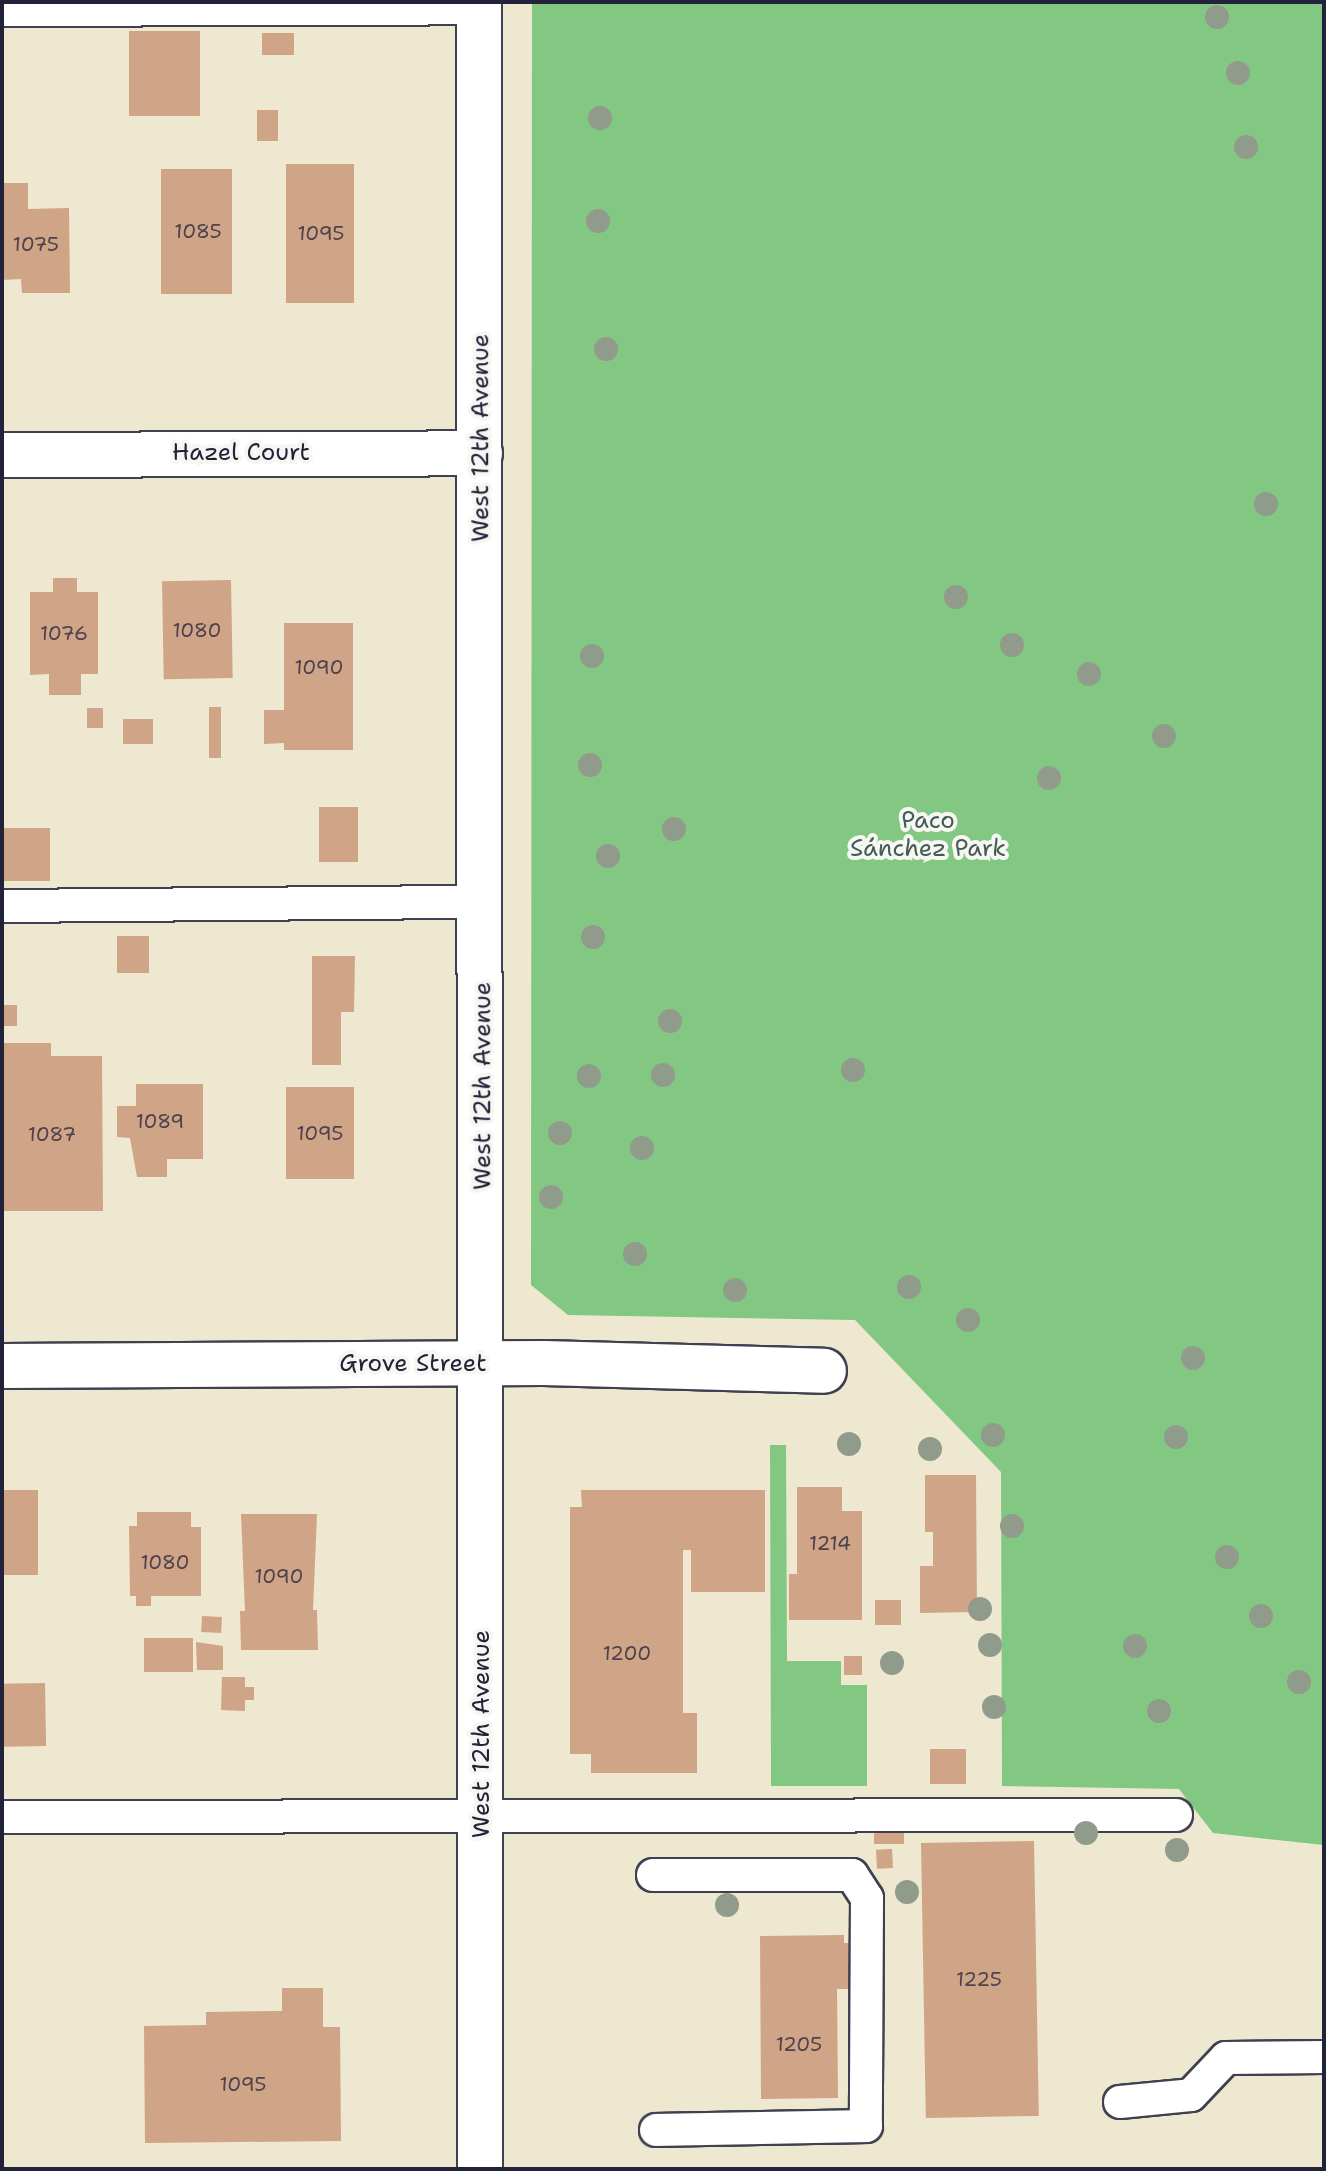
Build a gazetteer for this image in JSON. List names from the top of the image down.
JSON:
{
  "streets": {
    "street": ["West 12th Avenue", "Hazel Court", "Grove Street"]
  },
  "crossings": [
    ["West 12th Avenue", "Hazel Court"],
    ["West 12th Avenue", "Grove Street"]
  ],
  "parks": ["Paco Sánchez Park"],
  "house_numbers": [
    "1085",
    "1095",
    "1075",
    "1080",
    "1076",
    "1090",
    "1089",
    "1095",
    "1087",
    "1214",
    "1080",
    "1090",
    "1200",
    "1225",
    "1205",
    "1095"
  ]
}
